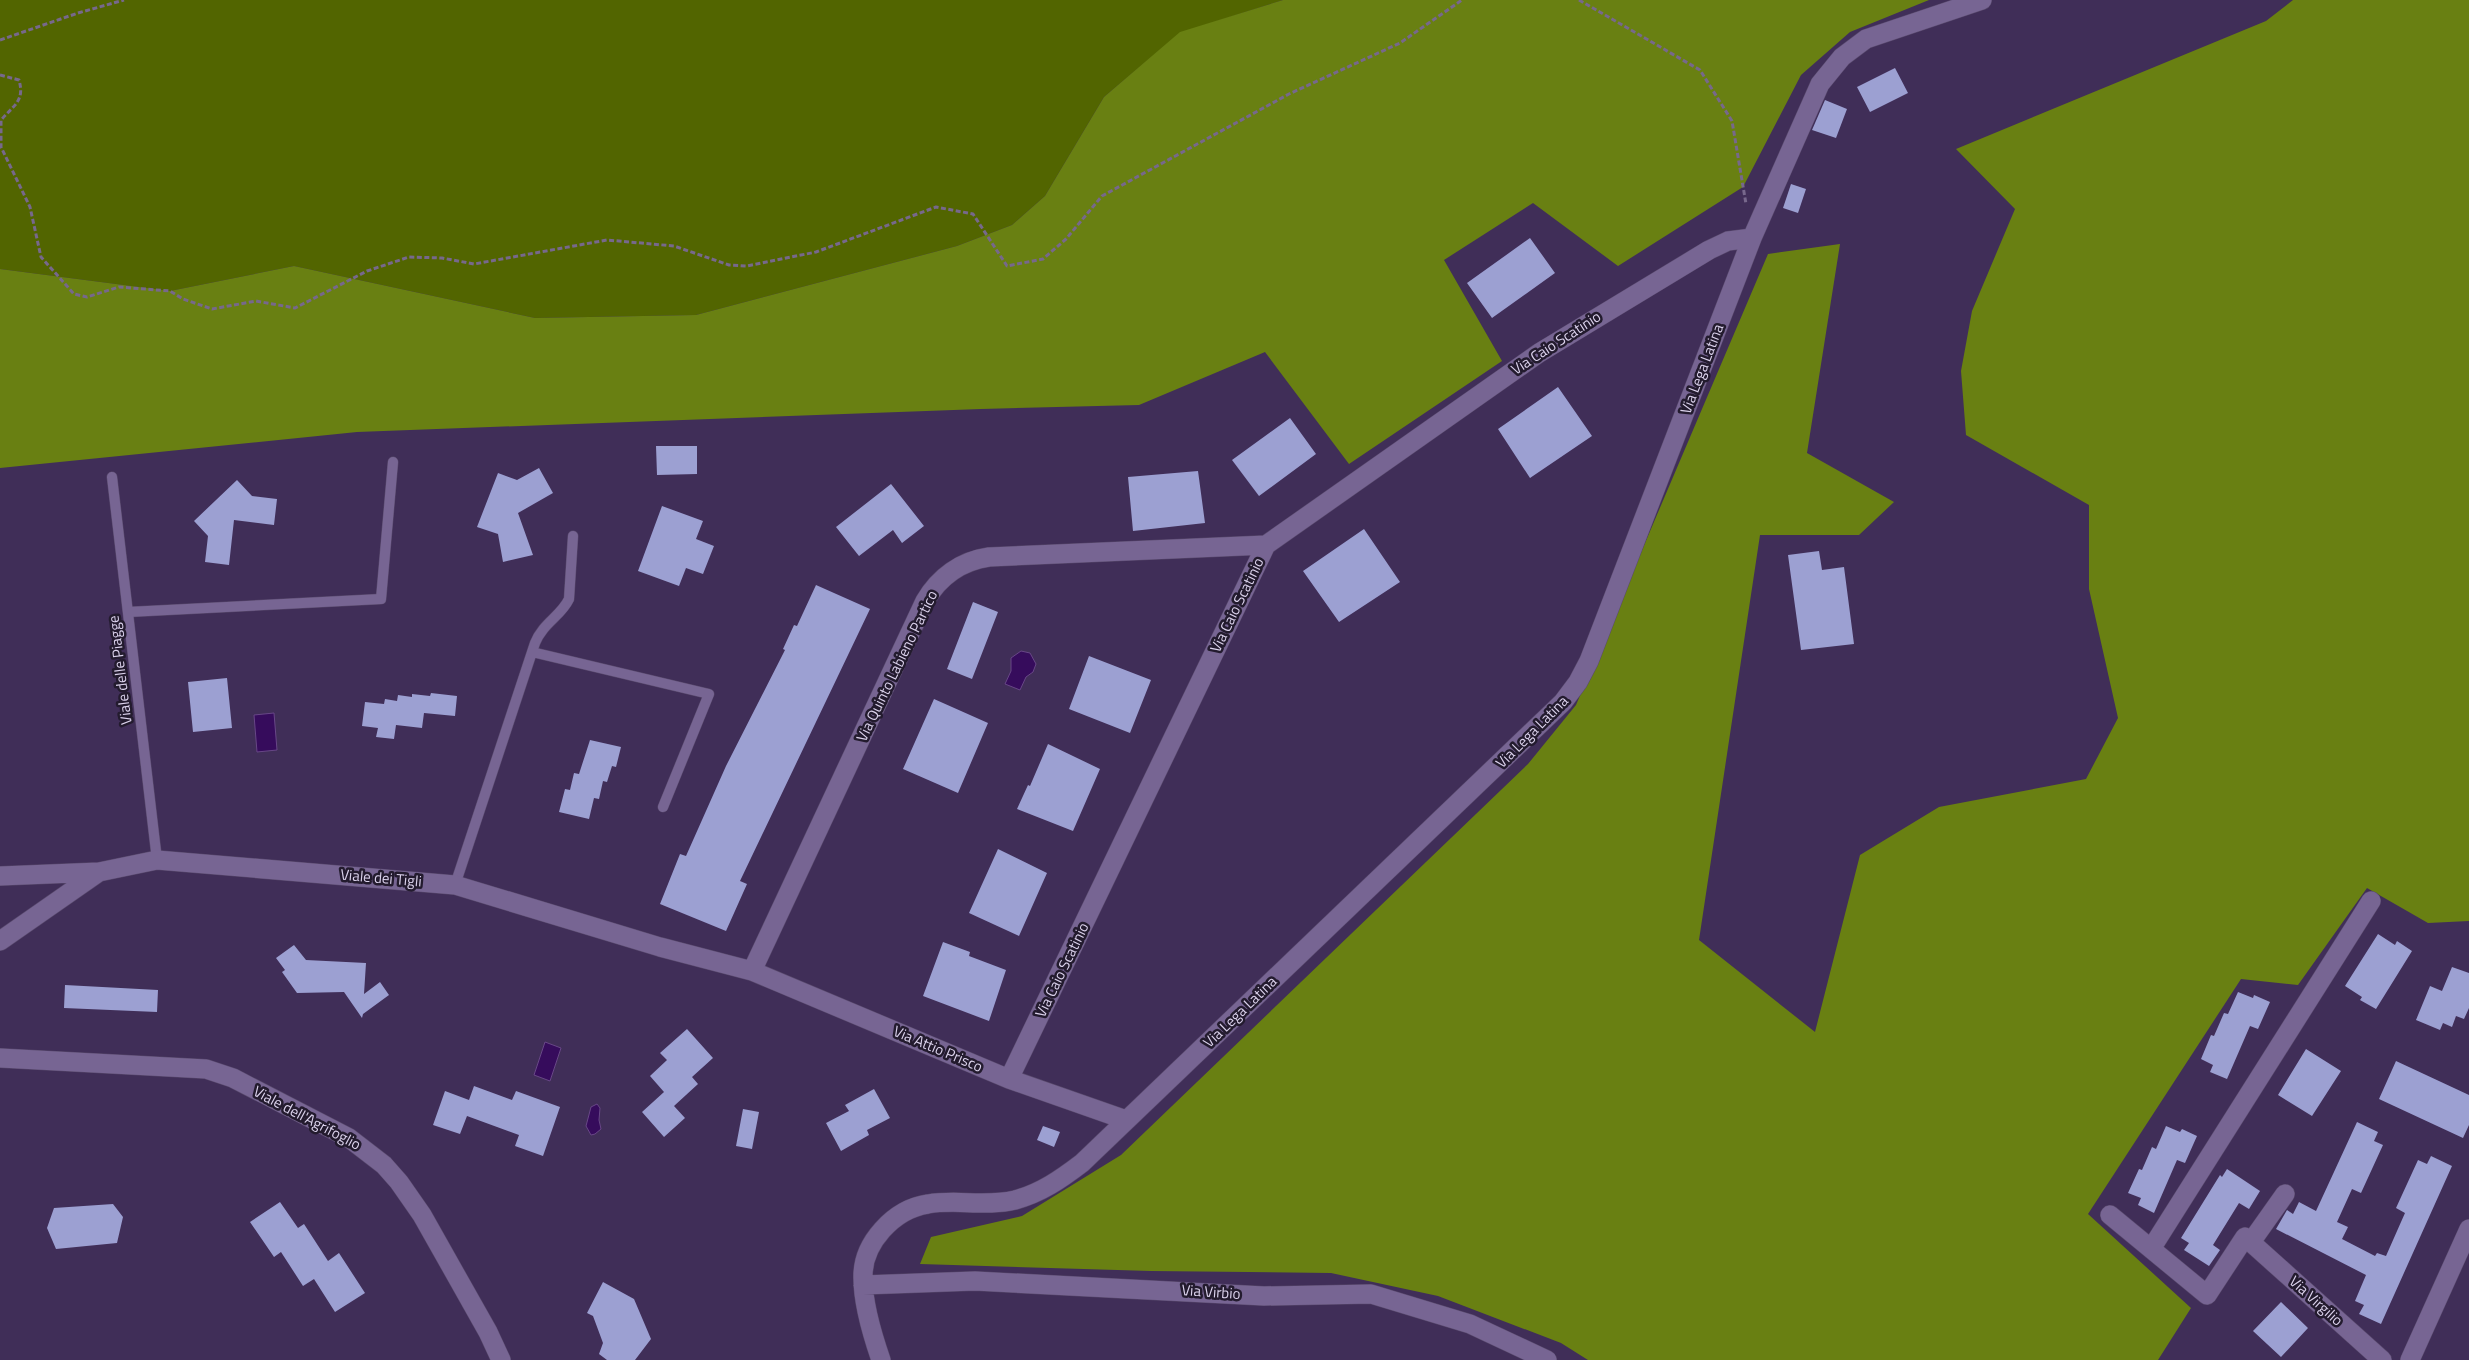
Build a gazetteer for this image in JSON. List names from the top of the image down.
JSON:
{
  "streets": {
    "street": [
      "Via Caio Scatinio",
      "Via Lega Latina",
      "Via Quinto Labieno Partico",
      "Viale dei Tigli",
      "Via Attio Prisco",
      "Viale dell'Agrifoglio",
      "Via Virbio",
      "Via Virgilio"
    ],
    "lane": ["Viale delle Piagge"]
  },
  "crossings": [
    ["Via Caio Scatinio", "Via Lega Latina"],
    ["Via Caio Scatinio", "Via Quinto Labieno Partico"],
    ["Via Caio Scatinio", "Via Attio Prisco"],
    ["Via Lega Latina", "Via Attio Prisco"],
    ["Via Lega Latina", "Via Virbio"],
    ["Via Quinto Labieno Partico", "Viale dei Tigli"],
    ["Via Quinto Labieno Partico", "Via Attio Prisco"],
    ["Viale delle Piagge", "Viale dei Tigli"],
    ["Viale dei Tigli", "Via Attio Prisco"]
  ]
}
